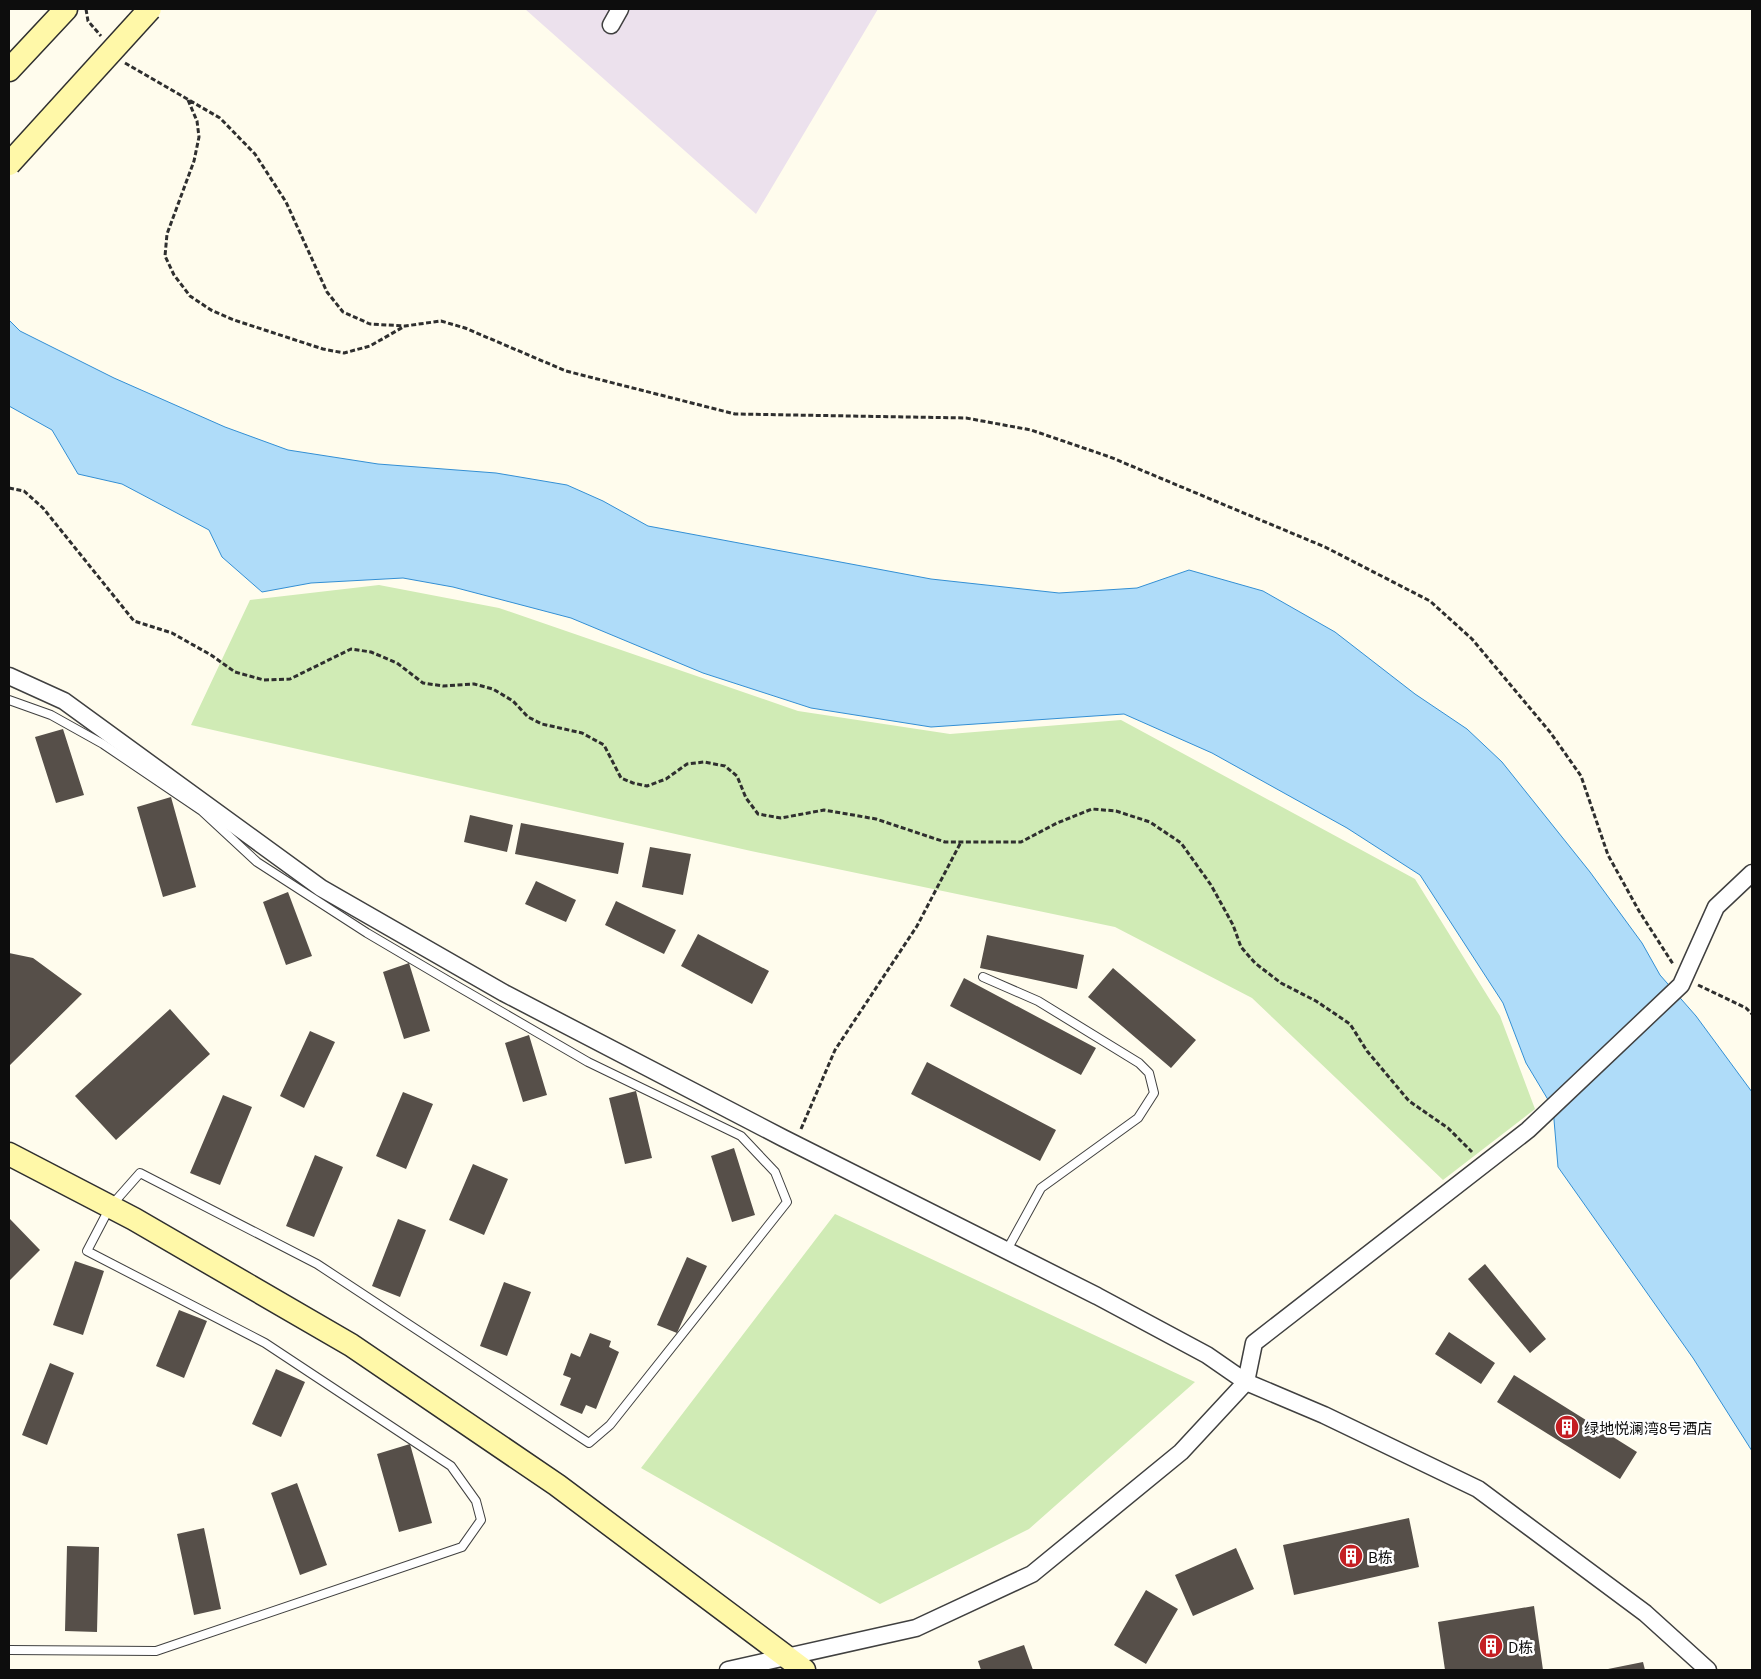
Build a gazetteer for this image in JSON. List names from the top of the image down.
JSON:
{
  "places": {
    "building": ["绿地悦澜湾8号酒店", "B栋", "D栋"]
  }
}
